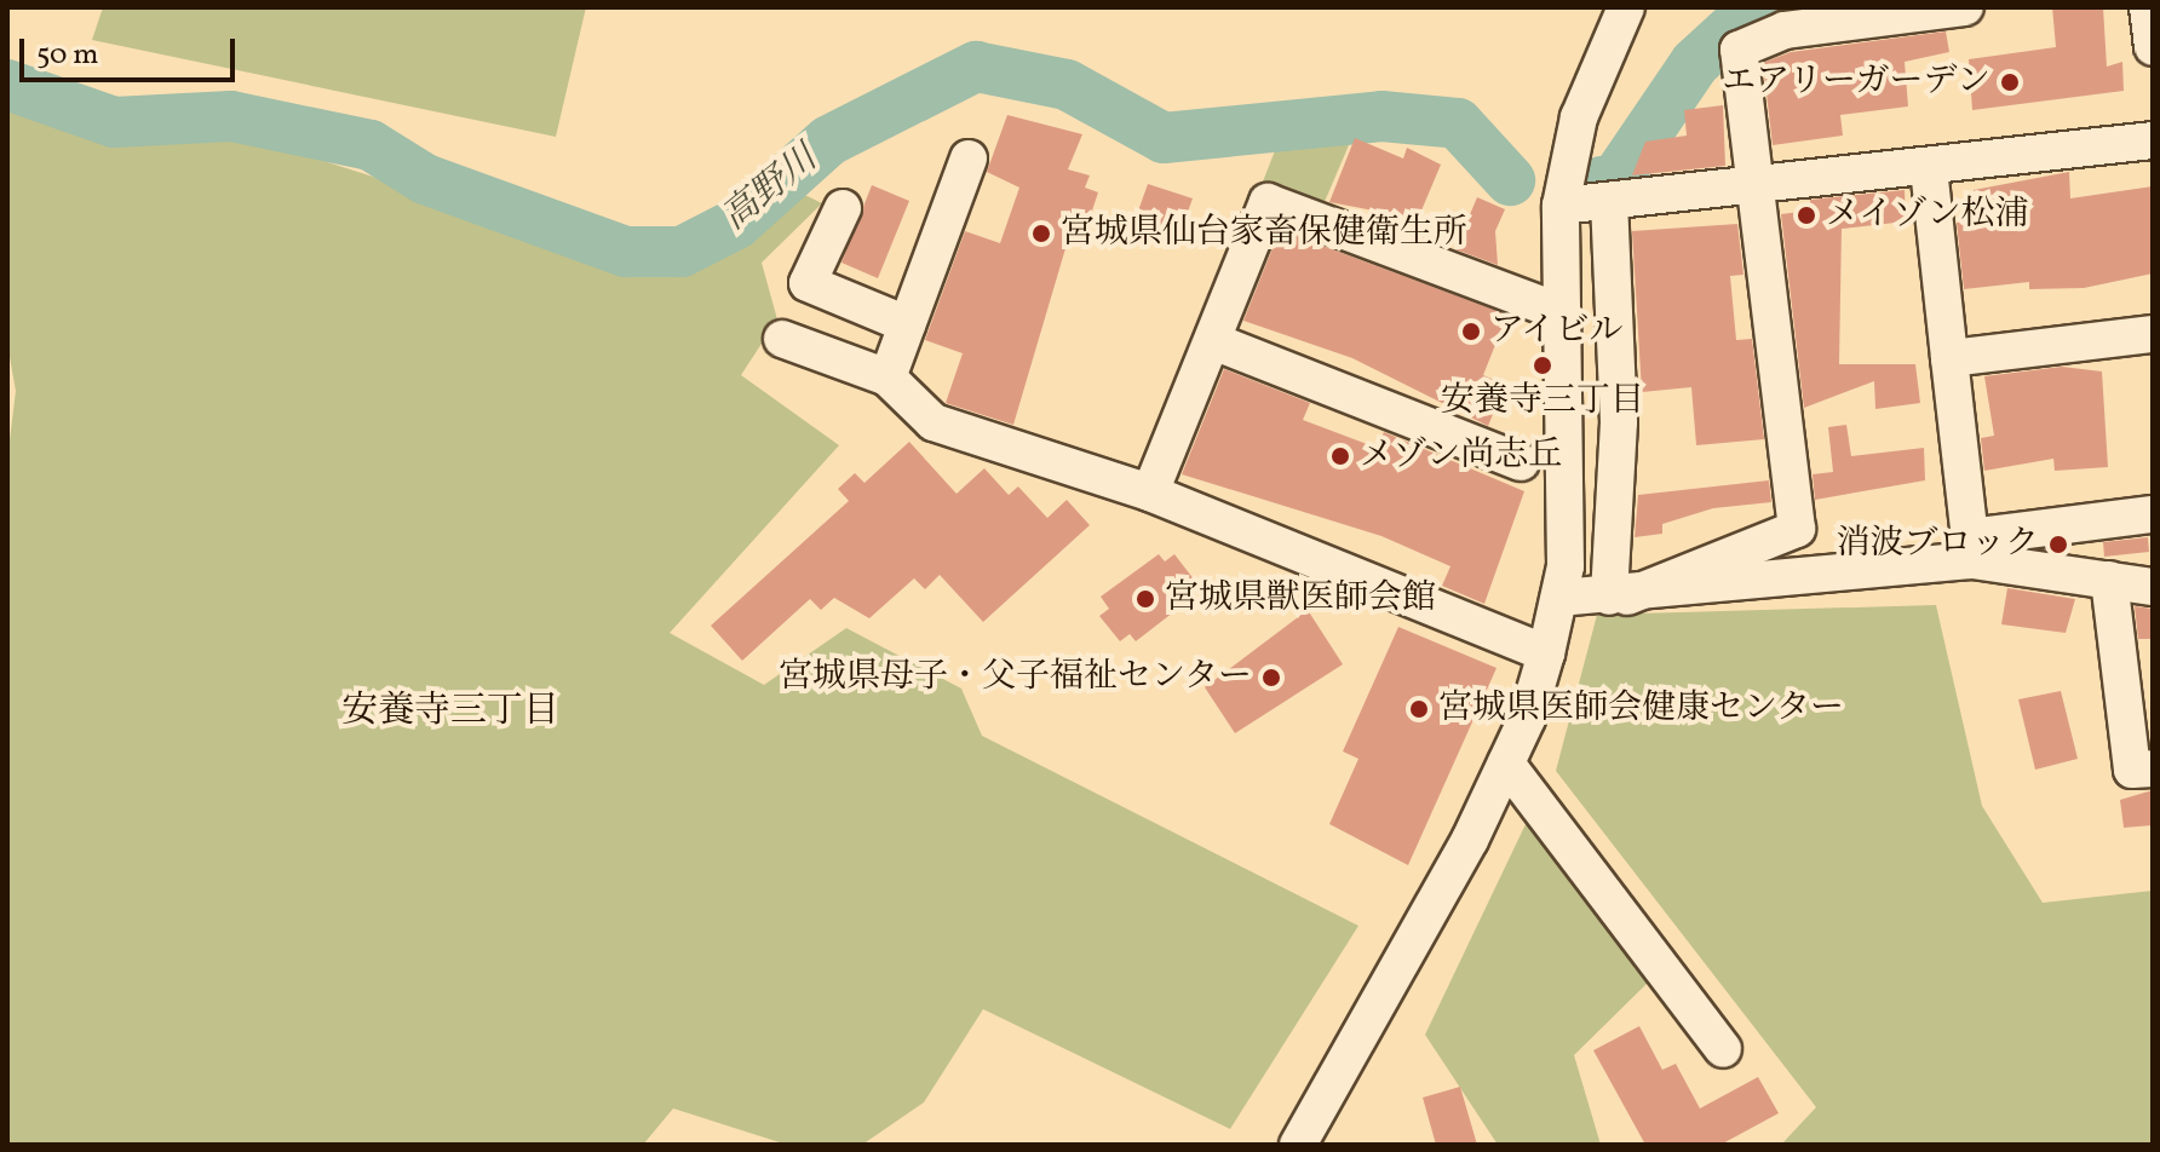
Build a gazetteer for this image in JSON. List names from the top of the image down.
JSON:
{
  "districts": ["安養寺三丁目"],
  "water": ["高野川"],
  "places": [
    "エアリーガーデン",
    "メイゾン松浦",
    "宮城県仙台家畜保健衛生所",
    "アイビル",
    "安養寺三丁目",
    "メゾン尚志丘",
    "消波ブロック",
    "宮城県獣医師会館",
    "宮城県母子・父子福祉センター",
    "宮城県医師会健康センター"
  ],
  "scale_bar": "50 m"
}
